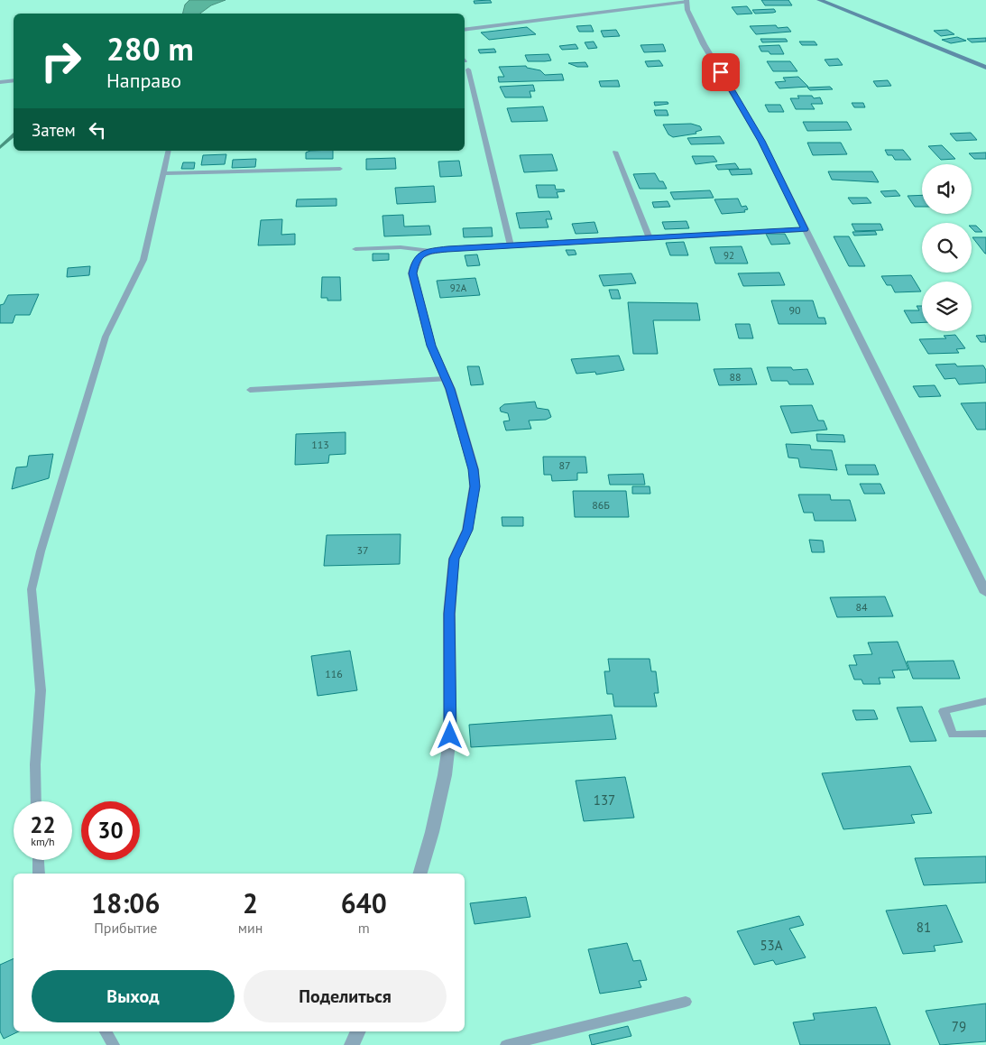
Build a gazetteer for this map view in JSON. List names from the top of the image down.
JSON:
{
  "house_numbers": [
    "92",
    "92А",
    "90",
    "88",
    "113",
    "87",
    "86Б",
    "37",
    "84",
    "116",
    "137",
    "81",
    "53А",
    "79"
  ],
  "page": {
    "turn": ["280 m", "Направо"],
    "then": "Затем",
    "speed": "22 km/h",
    "limit": "30",
    "eta": [
      "18:06",
      "Прибытие",
      "2",
      "мин",
      "640",
      "m"
    ],
    "buttons": ["Выход", "Поделиться"]
  }
}
